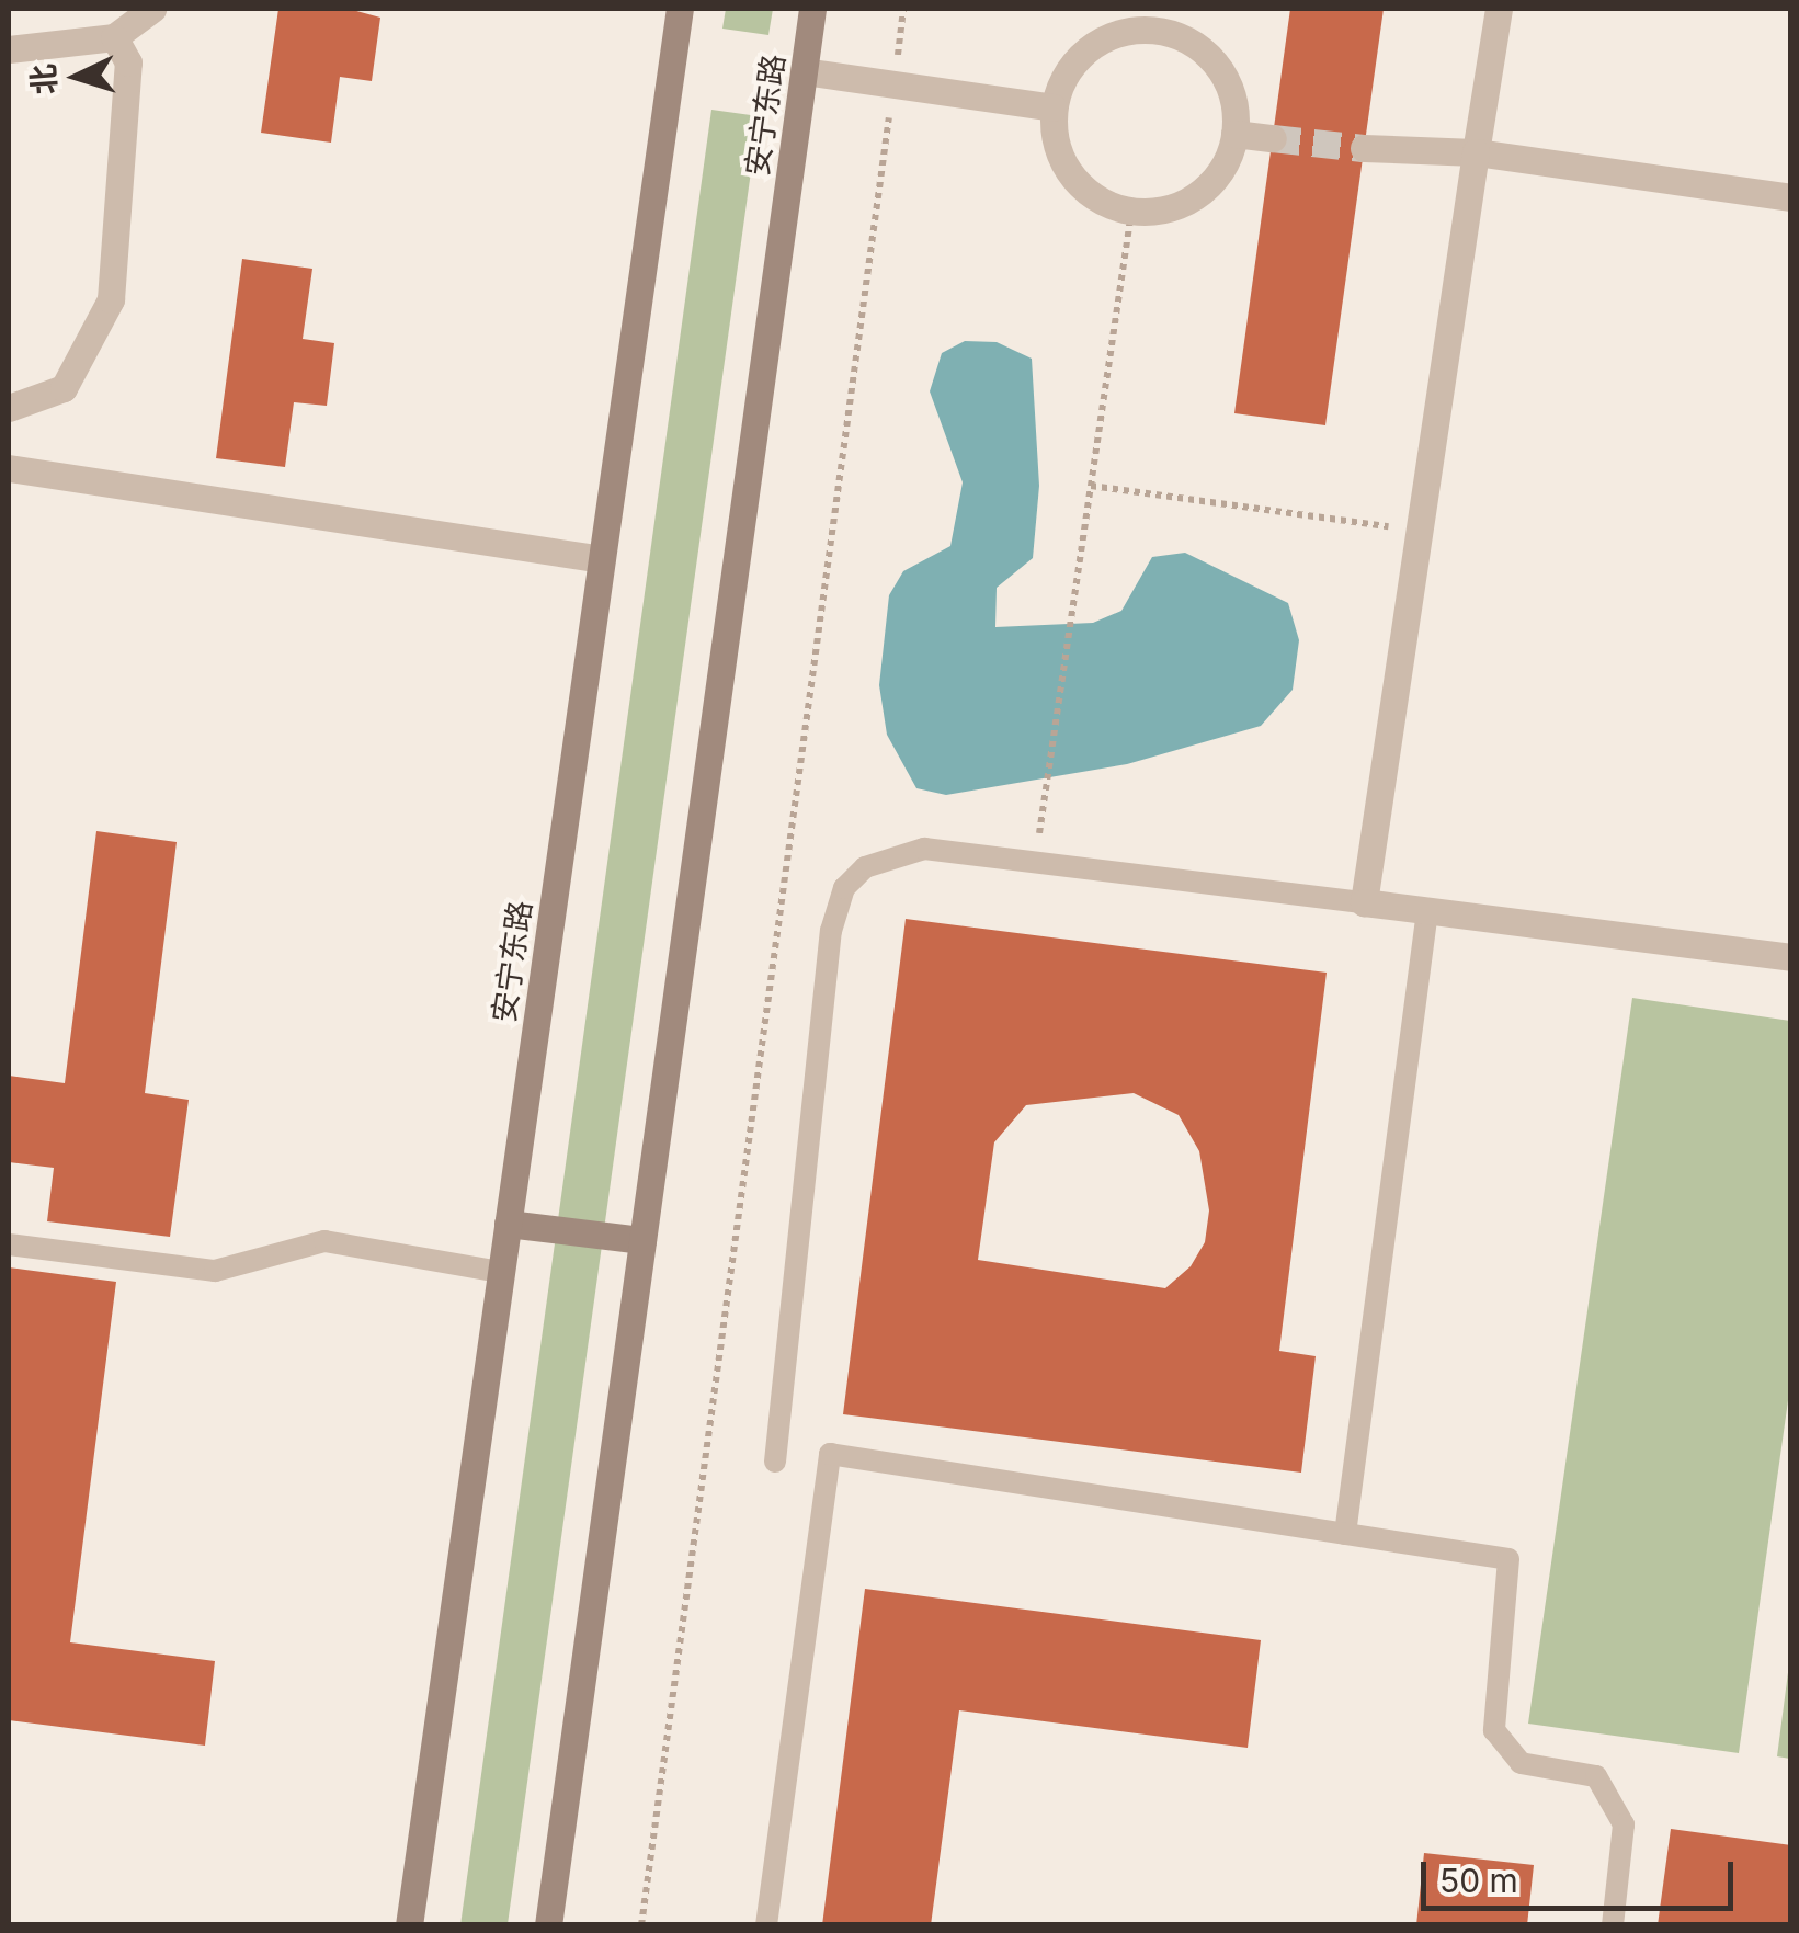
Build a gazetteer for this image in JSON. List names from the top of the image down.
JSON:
{
  "streets": {
    "main road": ["安宁东路"]
  },
  "scale_bar": "50 m",
  "north": "left"
}
